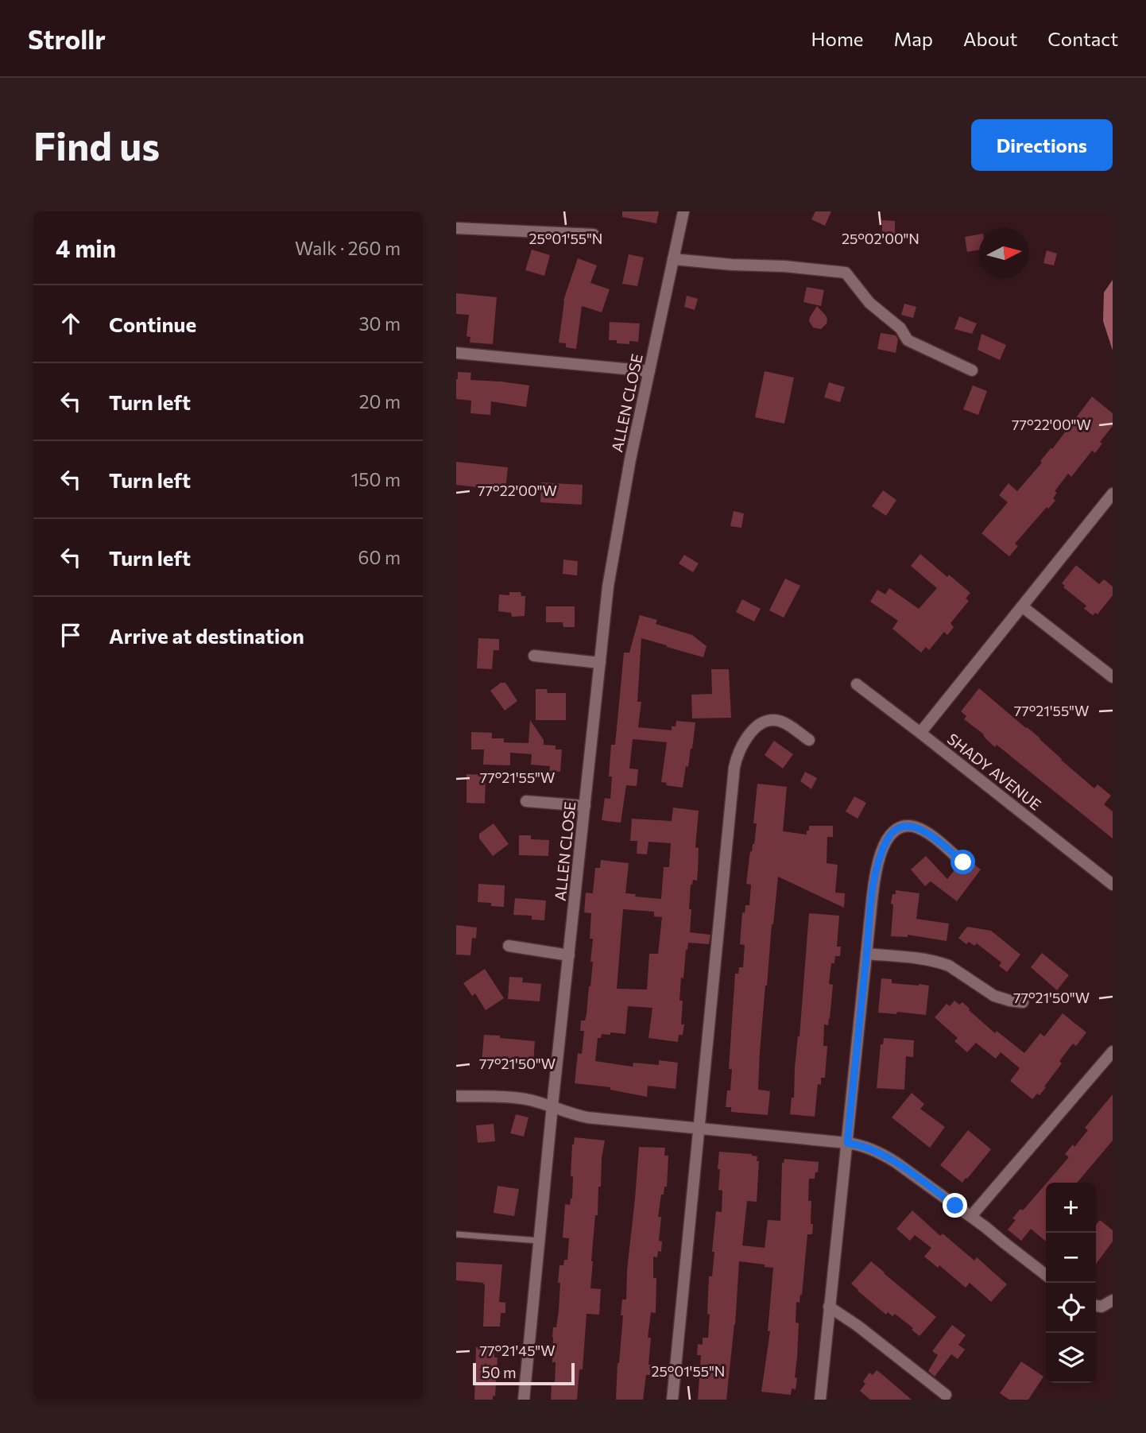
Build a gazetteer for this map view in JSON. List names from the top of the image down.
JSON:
{
  "streets": {
    "street": ["ALLEN CLOSE", "SHADY AVENUE"]
  },
  "scale_bar": "50 m",
  "north": "right",
  "page": {
    "header": "Strollr",
    "nav": [
      "Home",
      "Map",
      "About",
      "Contact"
    ],
    "buttons": "Directions",
    "title": "Find us",
    "heading": ["4 min", "Walk · 260 m"],
    "list": [
      ["Continue", "30 m"],
      ["Turn left", "20 m"],
      ["Turn left", "150 m"],
      ["Turn left", "60 m"],
      "Arrive at destination"
    ],
    "map_buttons": ["+", "−"],
    "scale": "50 m"
  },
  "coordinates": [
    "25°01'55\"N",
    "25°02'00\"N",
    "77°22'00\"W",
    "77°21'55\"W",
    "77°21'50\"W",
    "77°21'45\"W"
  ]
}
